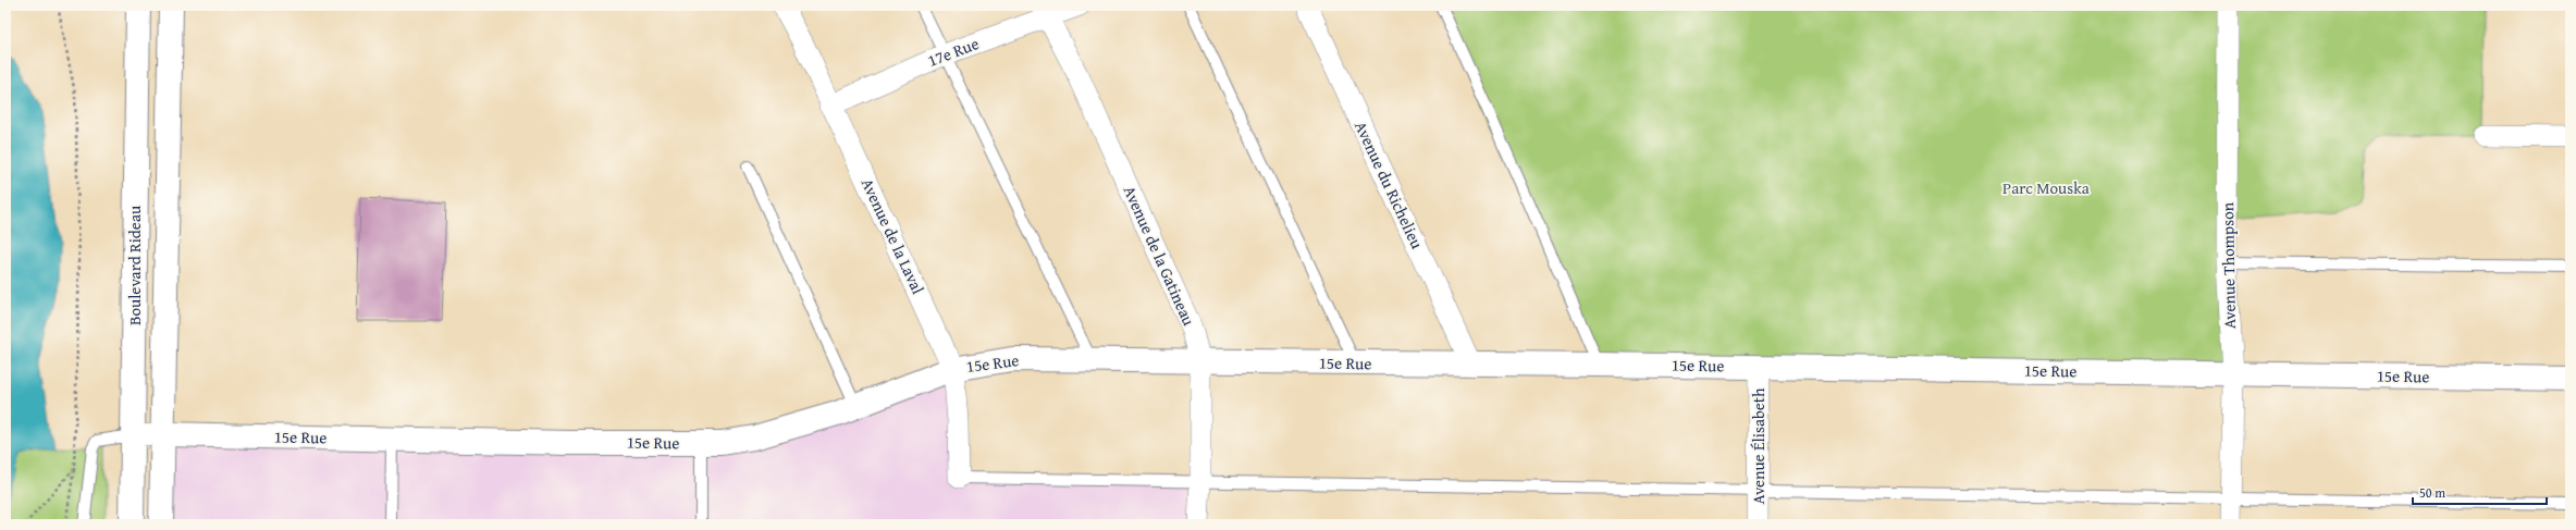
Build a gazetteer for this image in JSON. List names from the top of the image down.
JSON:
{
  "streets": {
    "street": [
      "17e Rue",
      "Avenue du Richelieu",
      "Avenue de la Laval",
      "Avenue de la Gatineau",
      "Boulevard Rideau",
      "Avenue Thompson",
      "15e Rue",
      "Avenue Élisabeth"
    ]
  },
  "crossings": [
    ["17e Rue", "Avenue de la Laval"],
    ["17e Rue", "Avenue de la Gatineau"],
    ["Avenue du Richelieu", "15e Rue"],
    ["Avenue de la Laval", "15e Rue"],
    ["Avenue de la Gatineau", "15e Rue"],
    ["Boulevard Rideau", "15e Rue"],
    ["Avenue Thompson", "15e Rue"],
    ["15e Rue", "Avenue Élisabeth"]
  ],
  "parks": ["Parc Mouska"],
  "scale_bar": "50 m"
}
